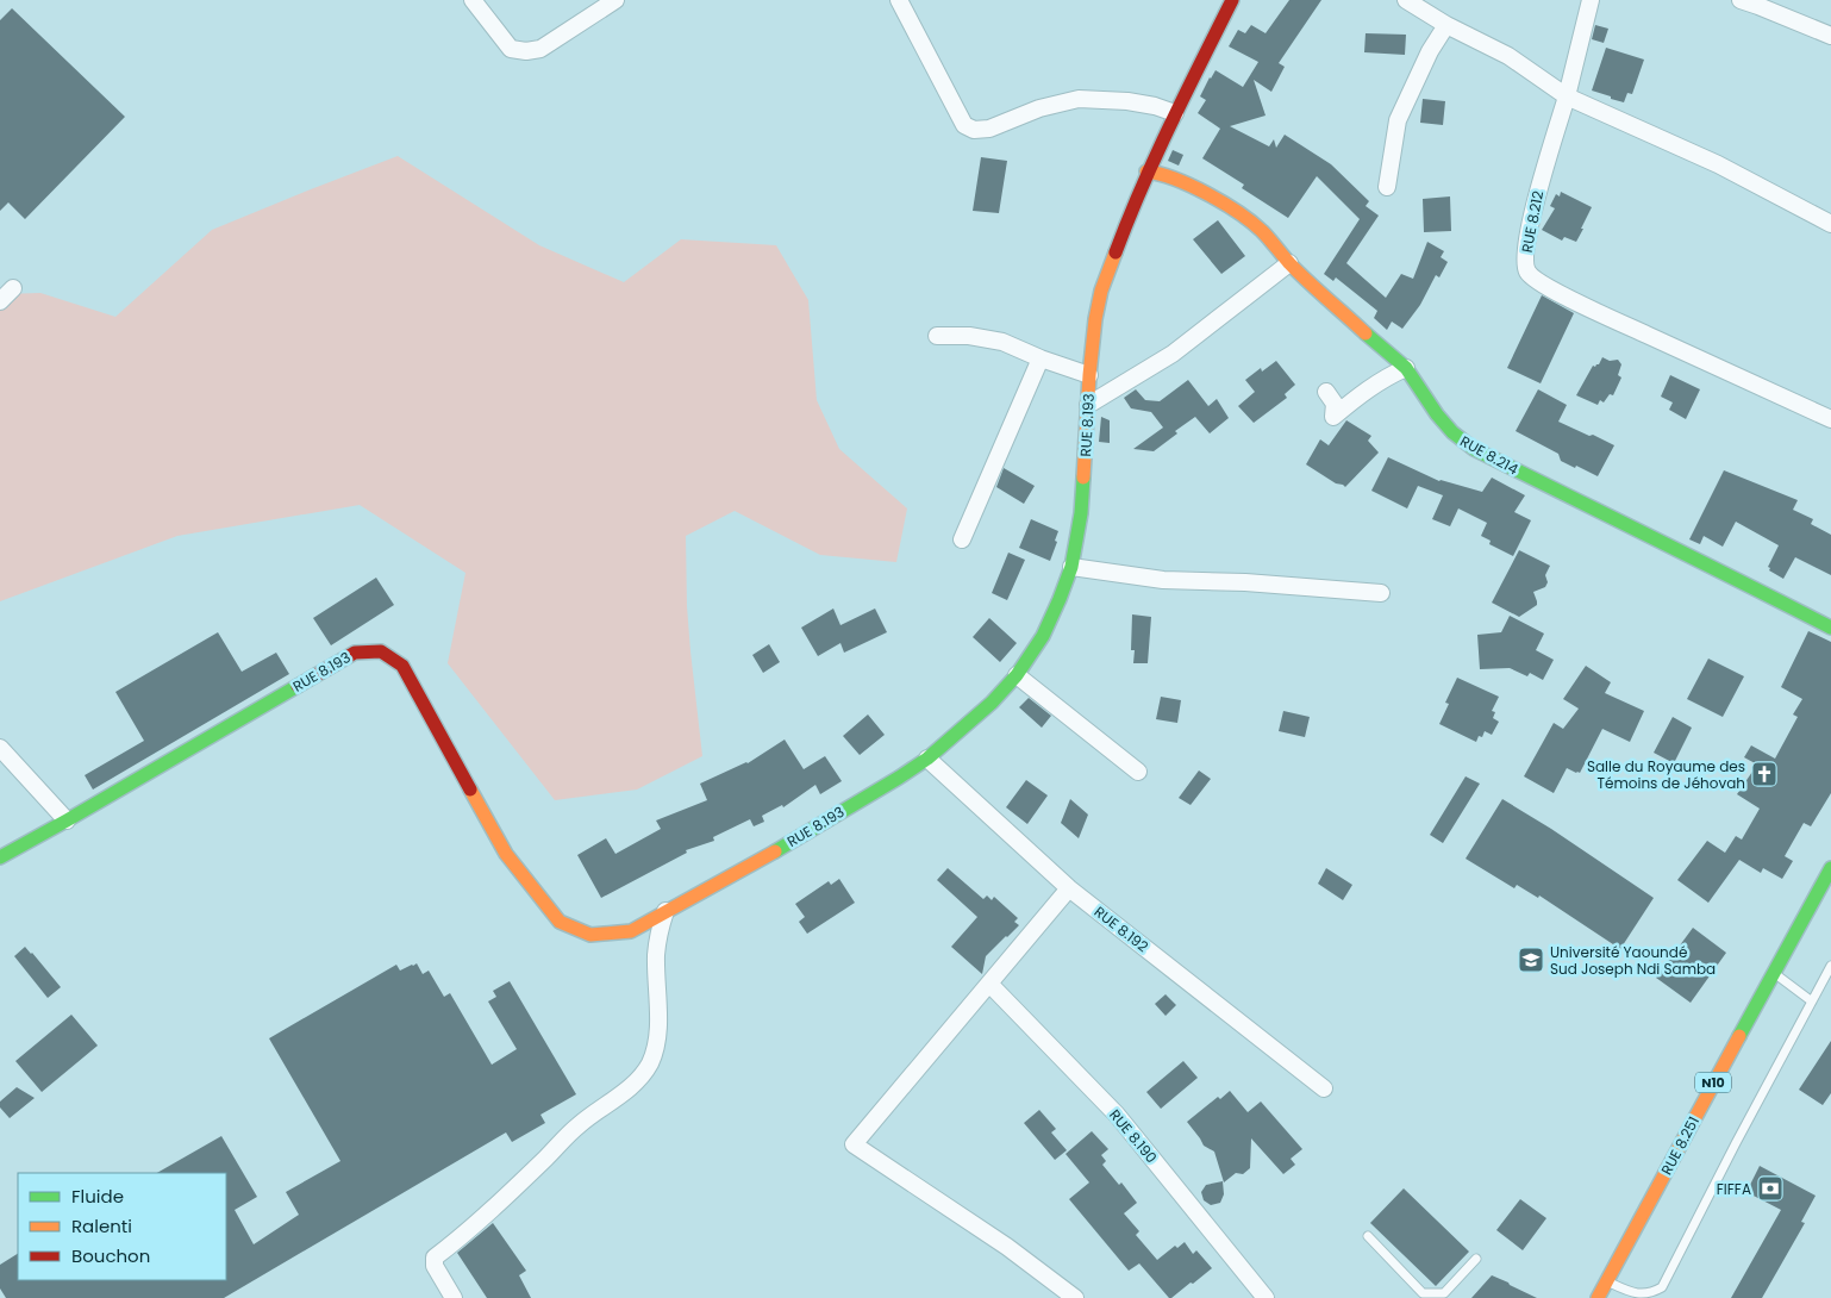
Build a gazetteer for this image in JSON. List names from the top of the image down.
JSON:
{
  "streets": {
    "main road": [
      "RUE 8.193",
      "RUE 8.214",
      "N10",
      "RUE 8.251"
    ],
    "street": ["RUE 8.212", "RUE 8.192", "RUE 8.190"]
  },
  "crossings": [
    ["RUE 8.193", "RUE 8.214"],
    ["RUE 8.193", "RUE 8.192"]
  ],
  "places": {
    "church": ["Salle du Royaume des Témoins de Jéhovah"],
    "school or university": ["Université Yaoundé Sud Joseph Ndi Samba"],
    "bank": ["FIFFA"]
  },
  "legend": ["Fluide", "Ralenti", "Bouchon"]
}
